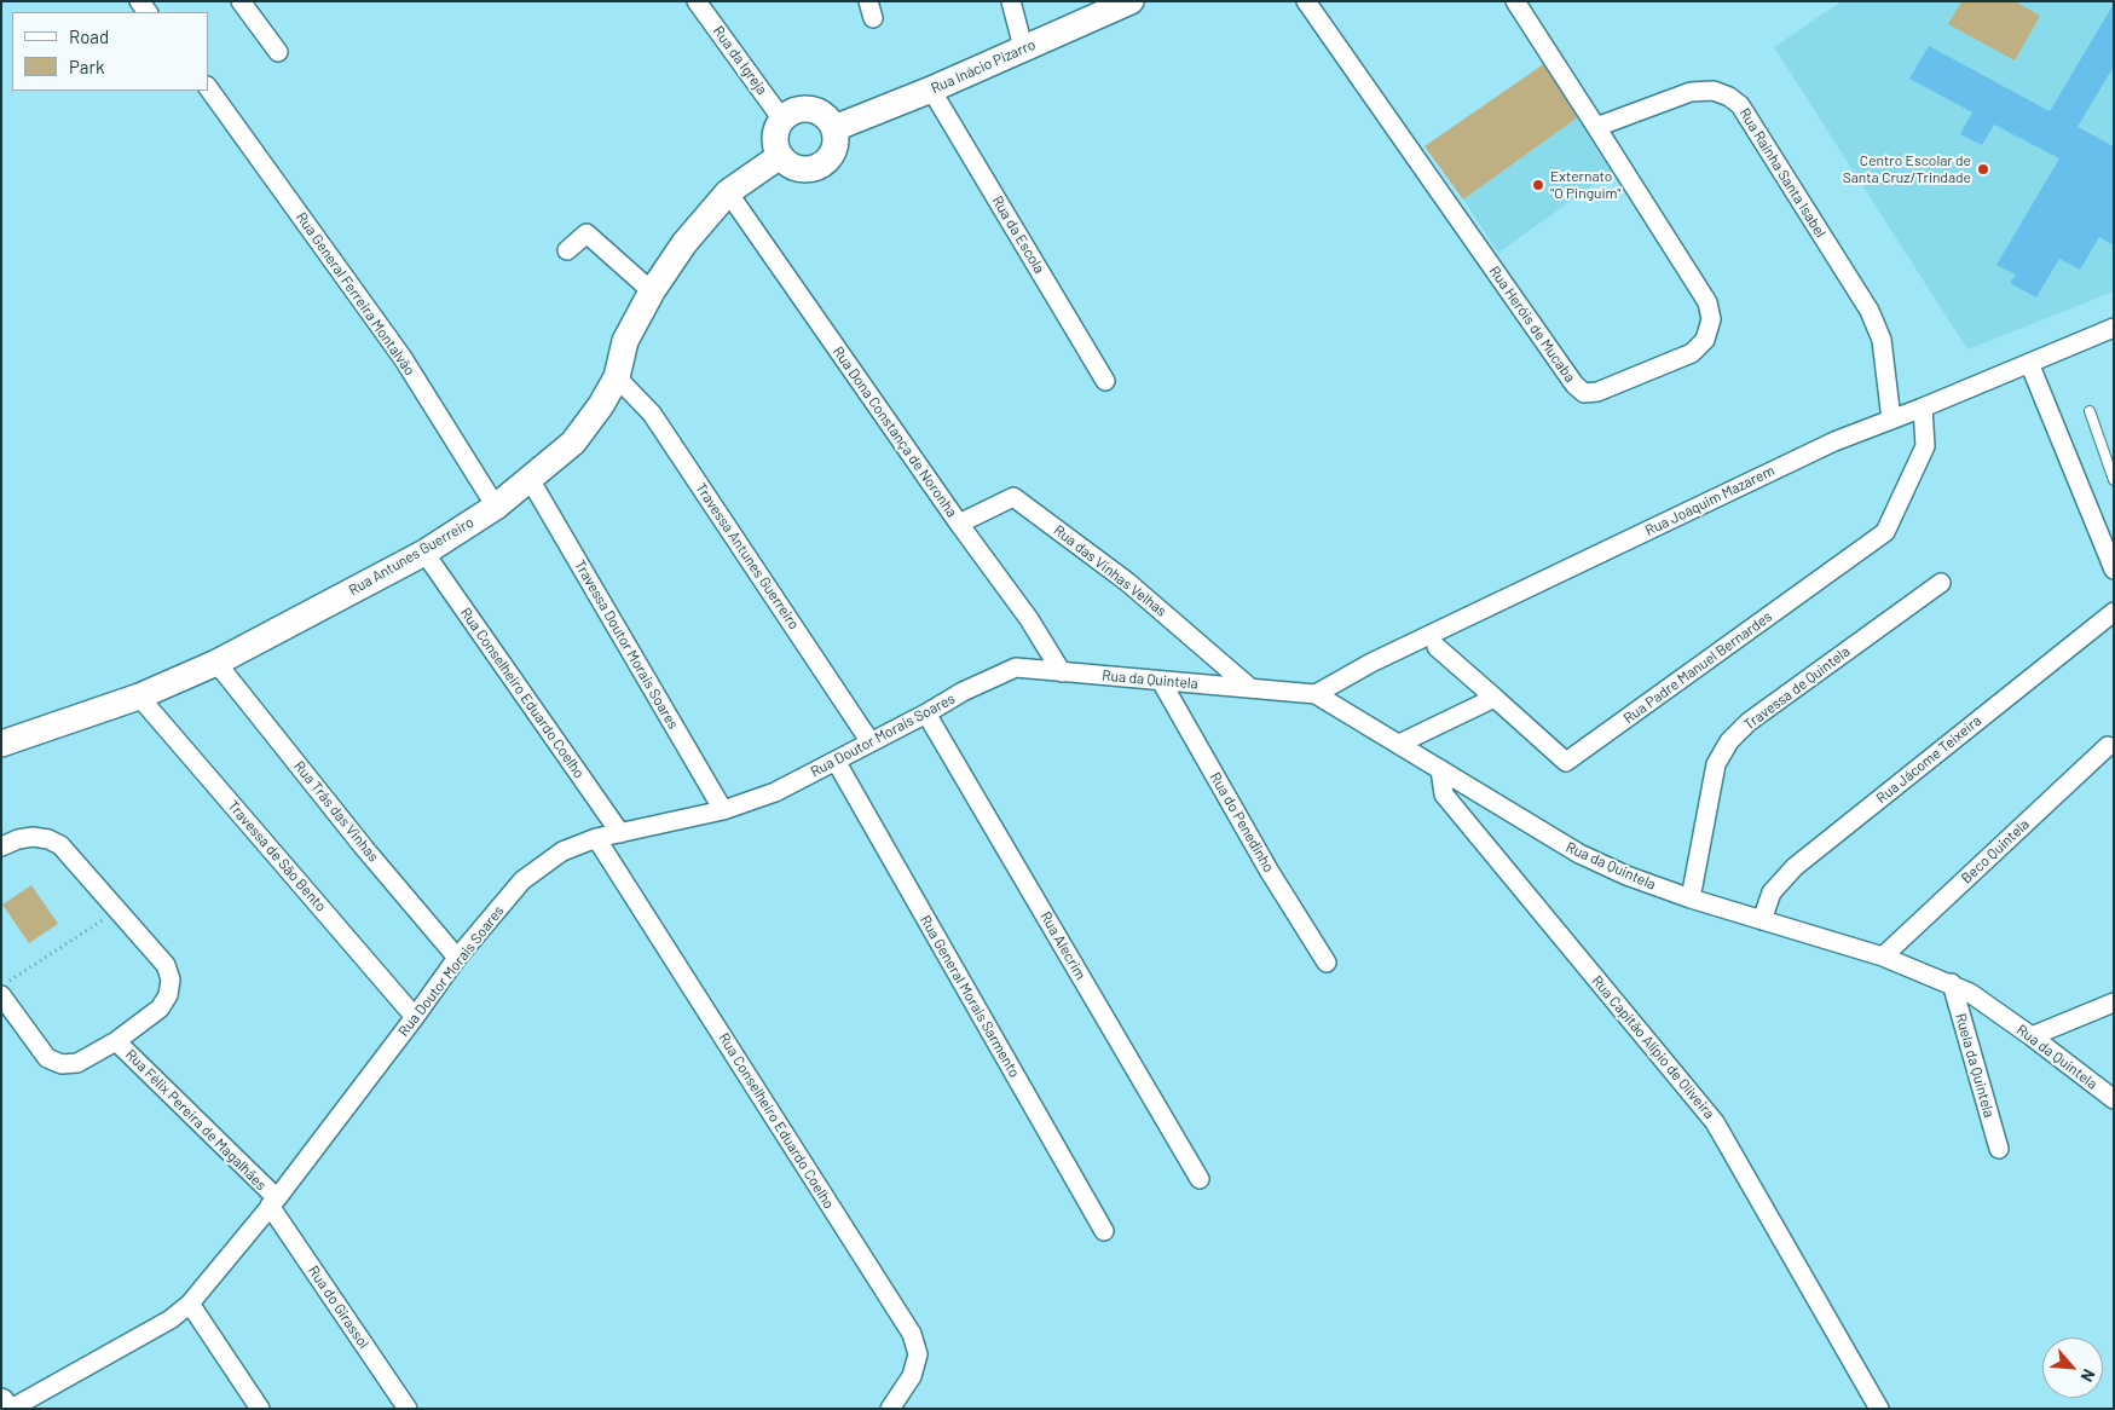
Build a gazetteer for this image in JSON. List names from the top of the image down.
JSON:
{
  "streets": {
    "main road": ["Rua Inácio Pizarro", "Rua Antunes Guerreiro"],
    "street": [
      "Rua da Igreja",
      "Rua Rainha Santa Isabel",
      "Rua da Escola",
      "Rua General Ferreira Montalvão",
      "Rua Heróis de Mucaba",
      "Rua Dona Constança de Noronha",
      "Rua Joaquim Mazarem",
      "Travessa Antunes Guerreiro",
      "Rua das Vinhas Velhas",
      "Travessa Doutor Morais Soares",
      "Rua Padre Manuel Bernardes",
      "Rua da Quintela",
      "Travessa de Quintela",
      "Rua Conselheiro Eduardo Coelho",
      "Rua Doutor Morais Soares",
      "Rua Jácome Teixeira",
      "Rua Trás das Vinhas",
      "Rua do Penedinho",
      "Beco Quintela",
      "Travessa de São Bento",
      "Rua Alecrim",
      "Rua General Morais Sarmento",
      "Rua Capitão Alípio de Oliveira",
      "Ruela da Quintela",
      "Rua Félix Pereira de Magalhães",
      "Rua do Girassol"
    ]
  },
  "crossings": [
    ["Rua da Igreja", "Rua Inácio Pizarro"],
    ["Rua da Igreja", "Rua Antunes Guerreiro"],
    ["Rua Inácio Pizarro", "Rua da Escola"],
    ["Rua Inácio Pizarro", "Rua Antunes Guerreiro"],
    ["Rua Rainha Santa Isabel", "Rua Heróis de Mucaba"],
    ["Rua Rainha Santa Isabel", "Rua Joaquim Mazarem"],
    ["Rua General Ferreira Montalvão", "Rua Antunes Guerreiro"],
    ["Rua Dona Constança de Noronha", "Rua Antunes Guerreiro"],
    ["Rua Dona Constança de Noronha", "Rua das Vinhas Velhas"],
    ["Rua Dona Constança de Noronha", "Rua da Quintela"],
    ["Rua Dona Constança de Noronha", "Rua Doutor Morais Soares"],
    ["Rua Joaquim Mazarem", "Rua Padre Manuel Bernardes"],
    ["Rua Joaquim Mazarem", "Rua da Quintela"],
    ["Rua Antunes Guerreiro", "Travessa Antunes Guerreiro"],
    ["Rua Antunes Guerreiro", "Travessa Doutor Morais Soares"],
    ["Rua Antunes Guerreiro", "Rua Conselheiro Eduardo Coelho"],
    ["Rua Antunes Guerreiro", "Rua Trás das Vinhas"],
    ["Rua Antunes Guerreiro", "Travessa de São Bento"],
    ["Travessa Antunes Guerreiro", "Rua Doutor Morais Soares"],
    ["Rua das Vinhas Velhas", "Rua da Quintela"],
    ["Travessa Doutor Morais Soares", "Rua Doutor Morais Soares"],
    ["Rua da Quintela", "Travessa de Quintela"],
    ["Rua da Quintela", "Rua Doutor Morais Soares"],
    ["Rua da Quintela", "Rua Jácome Teixeira"],
    ["Rua da Quintela", "Rua do Penedinho"],
    ["Rua da Quintela", "Beco Quintela"],
    ["Rua da Quintela", "Rua Capitão Alípio de Oliveira"],
    ["Rua da Quintela", "Ruela da Quintela"],
    ["Rua Conselheiro Eduardo Coelho", "Rua Doutor Morais Soares"],
    ["Rua Doutor Morais Soares", "Rua Trás das Vinhas"],
    ["Rua Doutor Morais Soares", "Travessa de São Bento"],
    ["Rua Doutor Morais Soares", "Rua Alecrim"],
    ["Rua Doutor Morais Soares", "Rua General Morais Sarmento"],
    ["Rua Doutor Morais Soares", "Rua Félix Pereira de Magalhães"],
    ["Rua Doutor Morais Soares", "Rua do Girassol"],
    ["Rua Félix Pereira de Magalhães", "Rua do Girassol"]
  ],
  "places": ["Centro Escolar de Santa Cruz/Trindade", "Externato \"O Pinguim\""],
  "legend": ["Road", "Park"],
  "north": "bottom right"
}
